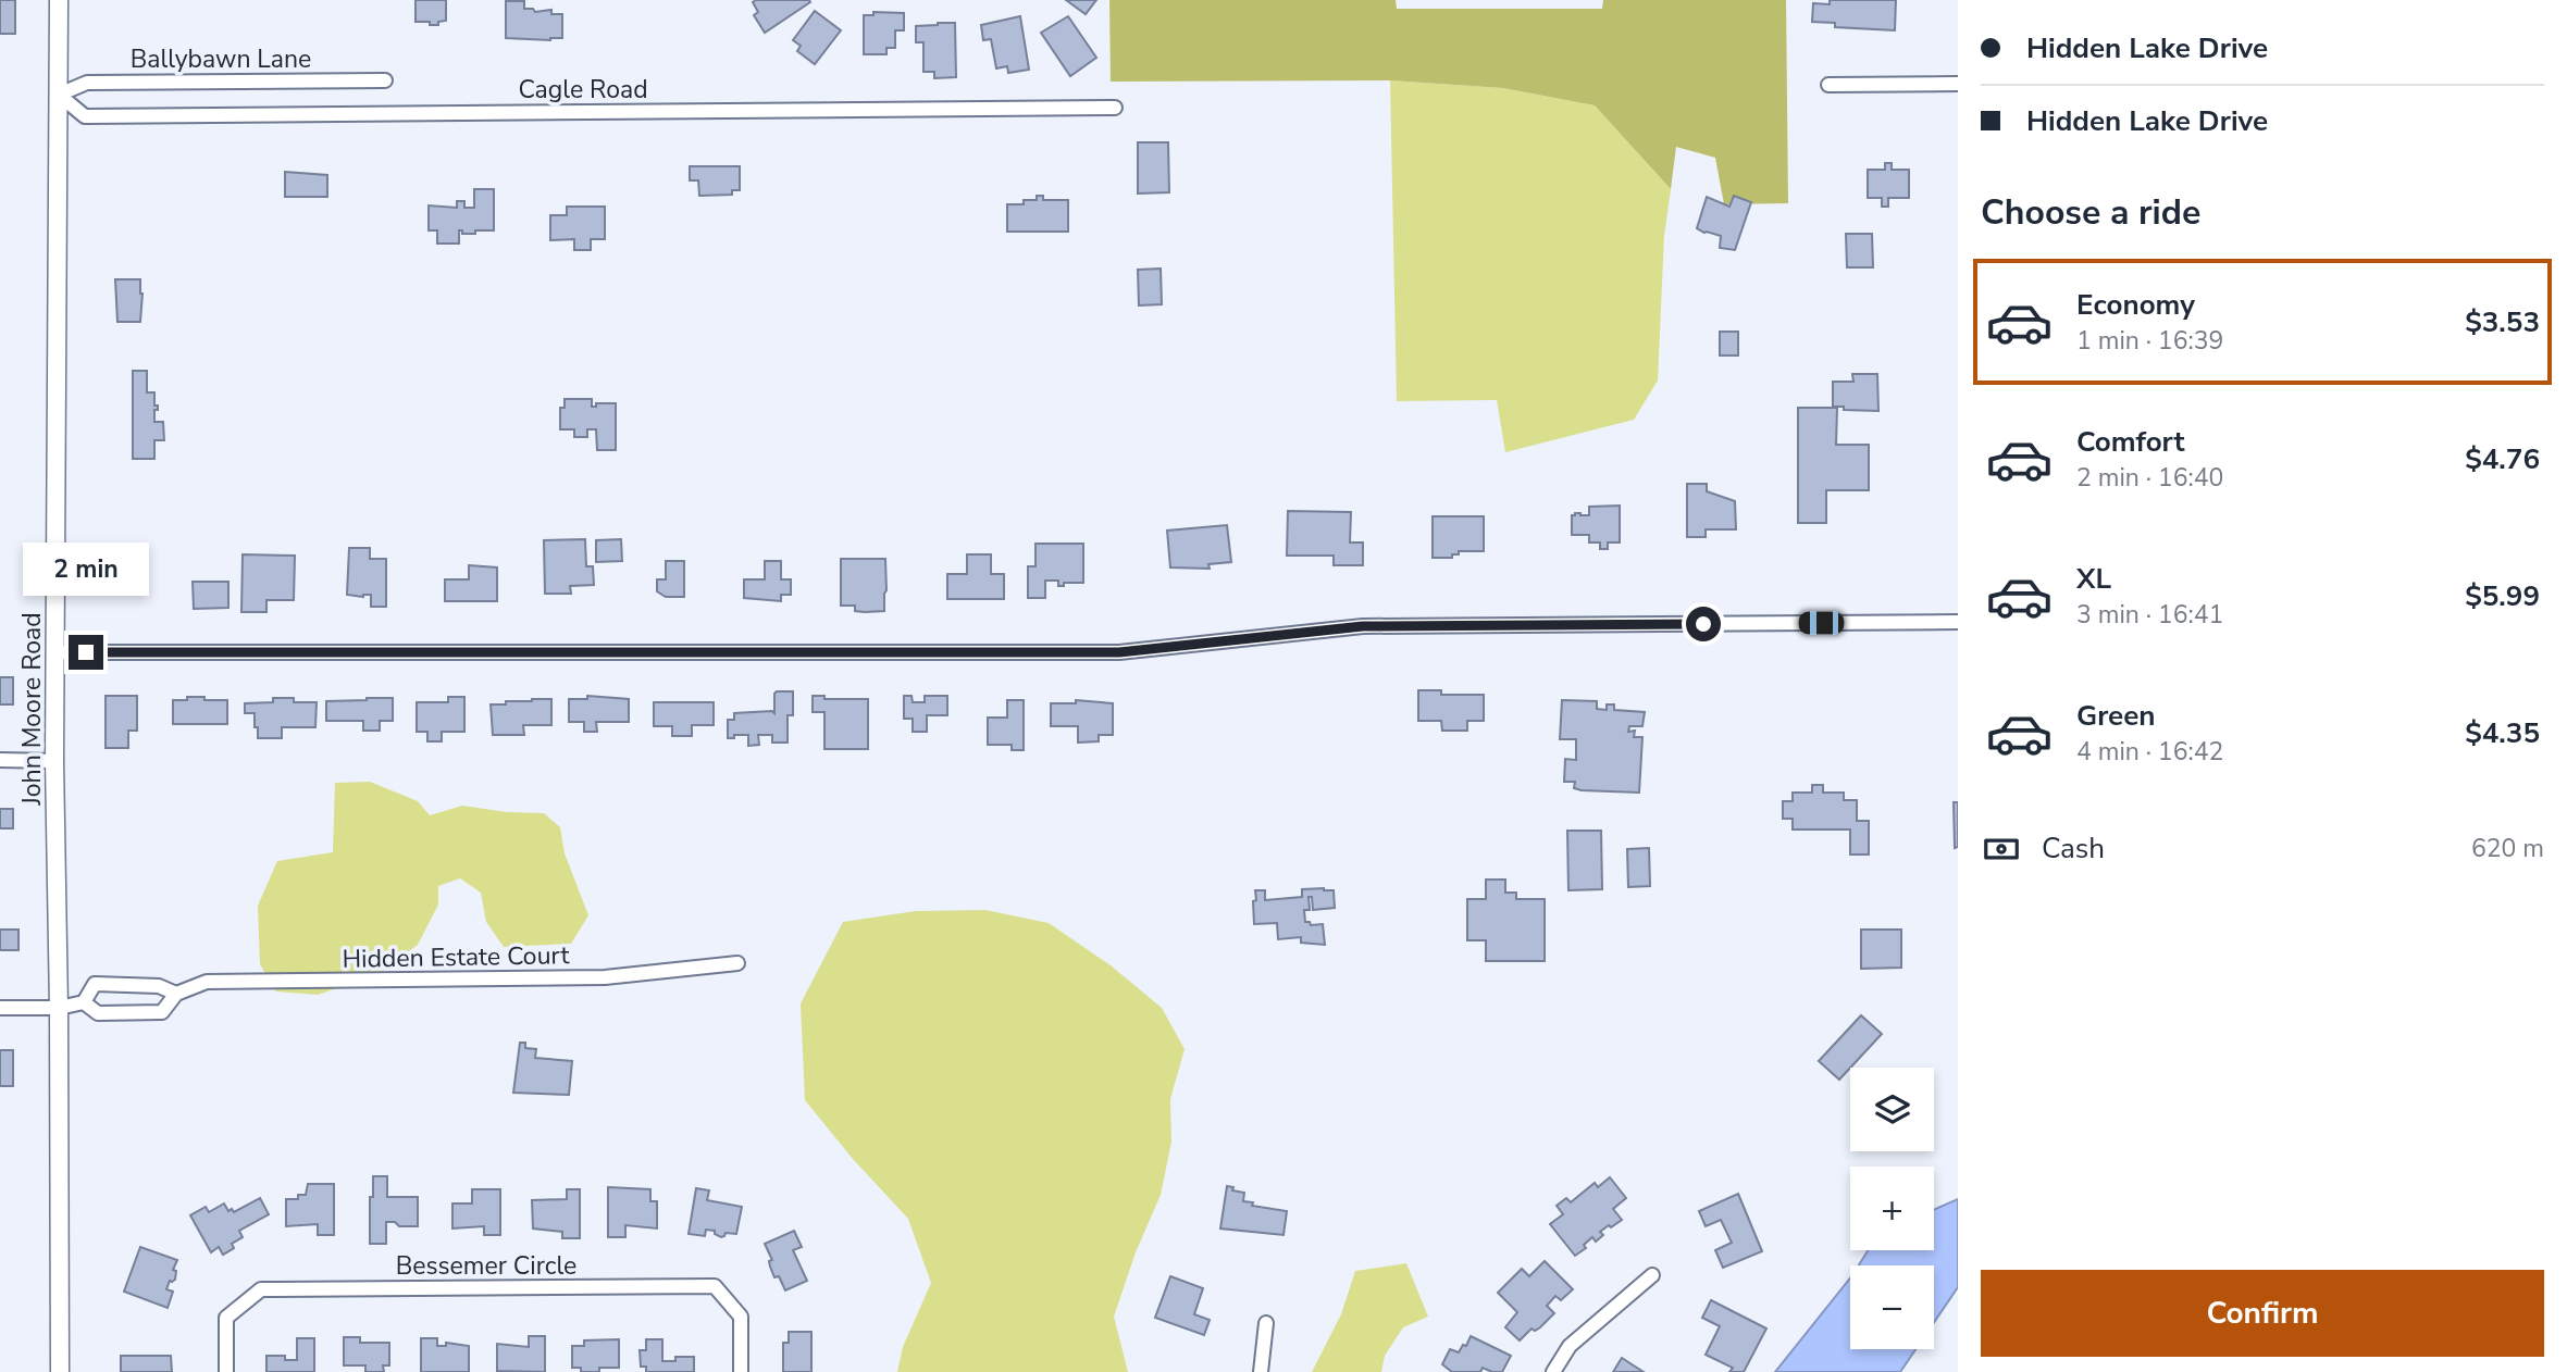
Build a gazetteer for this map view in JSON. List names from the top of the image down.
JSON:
{
  "streets": {
    "street": [
      "Ballybawn Lane",
      "Cagle Road",
      "John Moore Road",
      "Hidden Estate Court",
      "Bessemer Circle"
    ]
  },
  "crossings": [
    ["Ballybawn Lane", "Cagle Road"],
    ["Ballybawn Lane", "John Moore Road"],
    ["Cagle Road", "John Moore Road"],
    ["John Moore Road", "Hidden Estate Court"]
  ],
  "page": {
    "banner": ["Hidden Lake Drive", "Hidden Lake Drive"],
    "heading": "Choose a ride",
    "list": [
      {
        "name": "Economy",
        "note": "1 min · 16:39",
        "value": "$3.53"
      },
      {
        "name": "Comfort",
        "note": "2 min · 16:40",
        "value": "$4.76"
      },
      {
        "name": "XL",
        "note": "3 min · 16:41",
        "value": "$5.99"
      },
      {
        "name": "Green",
        "note": "4 min · 16:42",
        "value": "$4.35"
      }
    ],
    "bubble": "2 min",
    "pay": ["Cash", "620 m"],
    "map_buttons": ["+", "−"],
    "buttons": "Confirm"
  }
}
